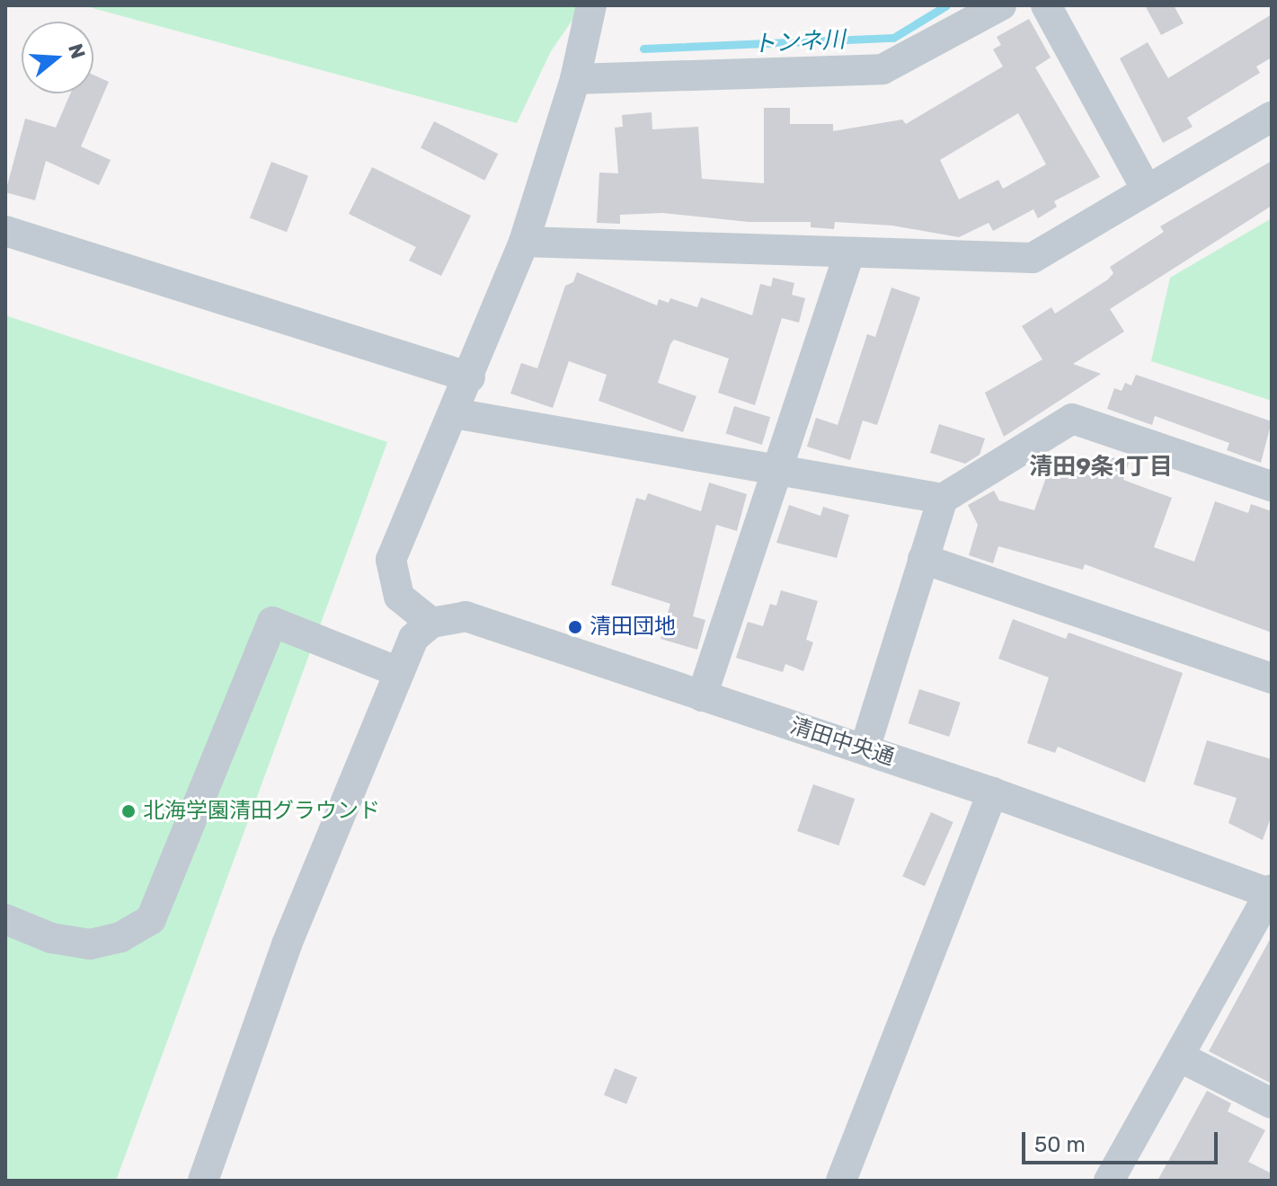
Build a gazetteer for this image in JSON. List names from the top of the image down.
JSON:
{
  "streets": {
    "street": ["清田中央通"]
  },
  "districts": ["清田9条1丁目"],
  "water": ["トンネ川"],
  "places": ["清田団地", "北海学園清田グラウンド"],
  "scale_bar": "50 m",
  "north": "right"
}
